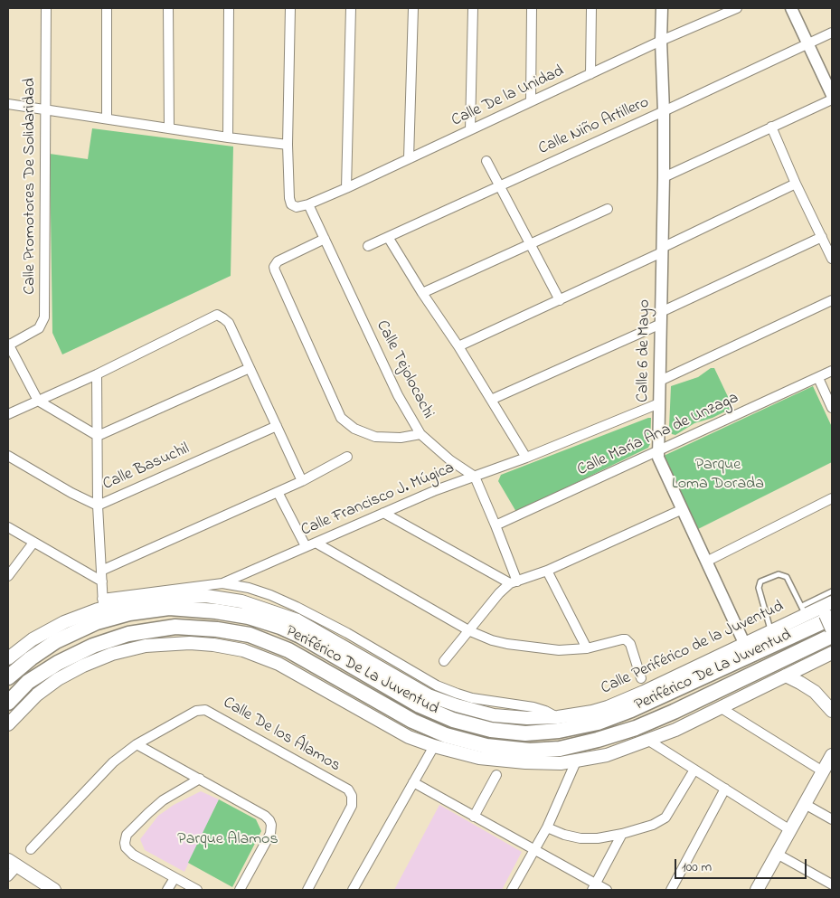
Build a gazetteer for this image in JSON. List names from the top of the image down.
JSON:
{
  "streets": {
    "highway": ["Periférico De La Juventud"],
    "main road": ["Calle Periférico de la Juventud"],
    "street": [
      "Calle De la Unidad",
      "Calle Niño Artillero",
      "Calle Promotores De Solidaridad",
      "Calle 6 de Mayo",
      "Calle Tejolocachi",
      "Calle María Ana de Unzaga",
      "Calle Basuchil",
      "Calle Francisco J. Múgica",
      "Calle De los Álamos"
    ]
  },
  "crossings": [
    ["Calle De la Unidad", "Calle 6 de Mayo"],
    ["Calle De la Unidad", "Calle Tejolocachi"],
    ["Calle Niño Artillero", "Calle 6 de Mayo"],
    ["Calle 6 de Mayo", "Calle María Ana de Unzaga"],
    ["Calle 6 de Mayo", "Calle Francisco J. Múgica"],
    ["Calle 6 de Mayo", "Calle Periférico de la Juventud"],
    ["Calle Tejolocachi", "Calle Francisco J. Múgica"],
    ["Calle Francisco J. Múgica", "Calle Periférico de la Juventud"],
    ["Calle Periférico de la Juventud", "Periférico De La Juventud"]
  ],
  "parks": ["Parque Loma Dorada", "Parque Alamos"],
  "scale_bar": "100 m"
}
